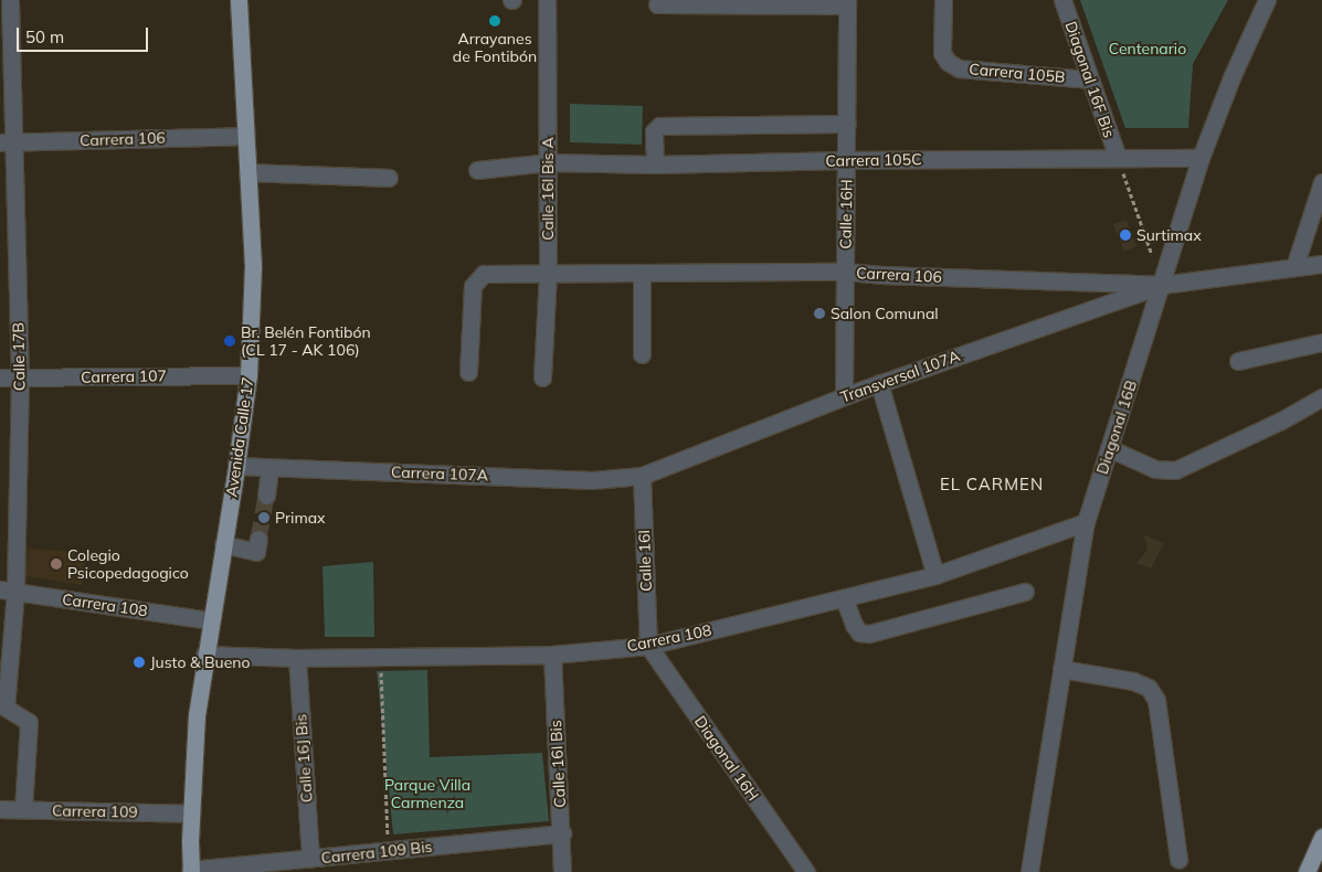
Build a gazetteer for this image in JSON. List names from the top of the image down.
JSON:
{
  "streets": {
    "main road": ["Avenida Calle 17"],
    "street": [
      "Carrera 105B",
      "Diagonal 16F Bis",
      "Carrera 106",
      "Carrera 105C",
      "Calle 16I Bis A",
      "Calle 16H",
      "Calle 17B",
      "Carrera 107",
      "Transversal 107A",
      "Diagonal 16B",
      "Carrera 107A",
      "Calle 16I",
      "Carrera 108",
      "Calle 16J Bis",
      "Diagonal 16H",
      "Calle 16I Bis",
      "Carrera 109",
      "Carrera 109 Bis"
    ]
  },
  "crossings": [
    ["Carrera 105B", "Diagonal 16F Bis"],
    ["Diagonal 16F Bis", "Carrera 105C"],
    ["Carrera 106", "Calle 16I Bis A"],
    ["Carrera 106", "Calle 16H"],
    ["Carrera 106", "Calle 17B"],
    ["Carrera 106", "Transversal 107A"],
    ["Carrera 106", "Diagonal 16B"],
    ["Carrera 106", "Avenida Calle 17"],
    ["Carrera 105C", "Calle 16I Bis A"],
    ["Carrera 105C", "Calle 16H"],
    ["Carrera 105C", "Diagonal 16B"],
    ["Calle 16H", "Transversal 107A"],
    ["Calle 17B", "Carrera 107"],
    ["Calle 17B", "Carrera 108"],
    ["Calle 17B", "Carrera 109"],
    ["Carrera 107", "Avenida Calle 17"],
    ["Transversal 107A", "Diagonal 16B"],
    ["Transversal 107A", "Carrera 107A"],
    ["Transversal 107A", "Calle 16I"],
    ["Diagonal 16B", "Carrera 108"],
    ["Avenida Calle 17", "Carrera 107A"],
    ["Avenida Calle 17", "Carrera 108"],
    ["Avenida Calle 17", "Carrera 109"],
    ["Avenida Calle 17", "Carrera 109 Bis"],
    ["Carrera 107A", "Calle 16I"],
    ["Calle 16I", "Carrera 108"],
    ["Calle 16I", "Diagonal 16H"],
    ["Carrera 108", "Calle 16J Bis"],
    ["Carrera 108", "Diagonal 16H"],
    ["Carrera 108", "Calle 16I Bis"],
    ["Calle 16J Bis", "Carrera 109 Bis"],
    ["Calle 16I Bis", "Carrera 109 Bis"]
  ],
  "districts": ["EL CARMEN"],
  "parks": ["Centenario", "Parque Villa Carmenza"],
  "places": [
    "Arrayanes de Fontibón",
    "Surtimax",
    "Salon Comunal",
    "Br. Belén Fontibón (CL 17 - AK 106)",
    "Primax",
    "Colegio Psicopedagogico",
    "Justo & Bueno"
  ],
  "scale_bar": "50 m"
}
